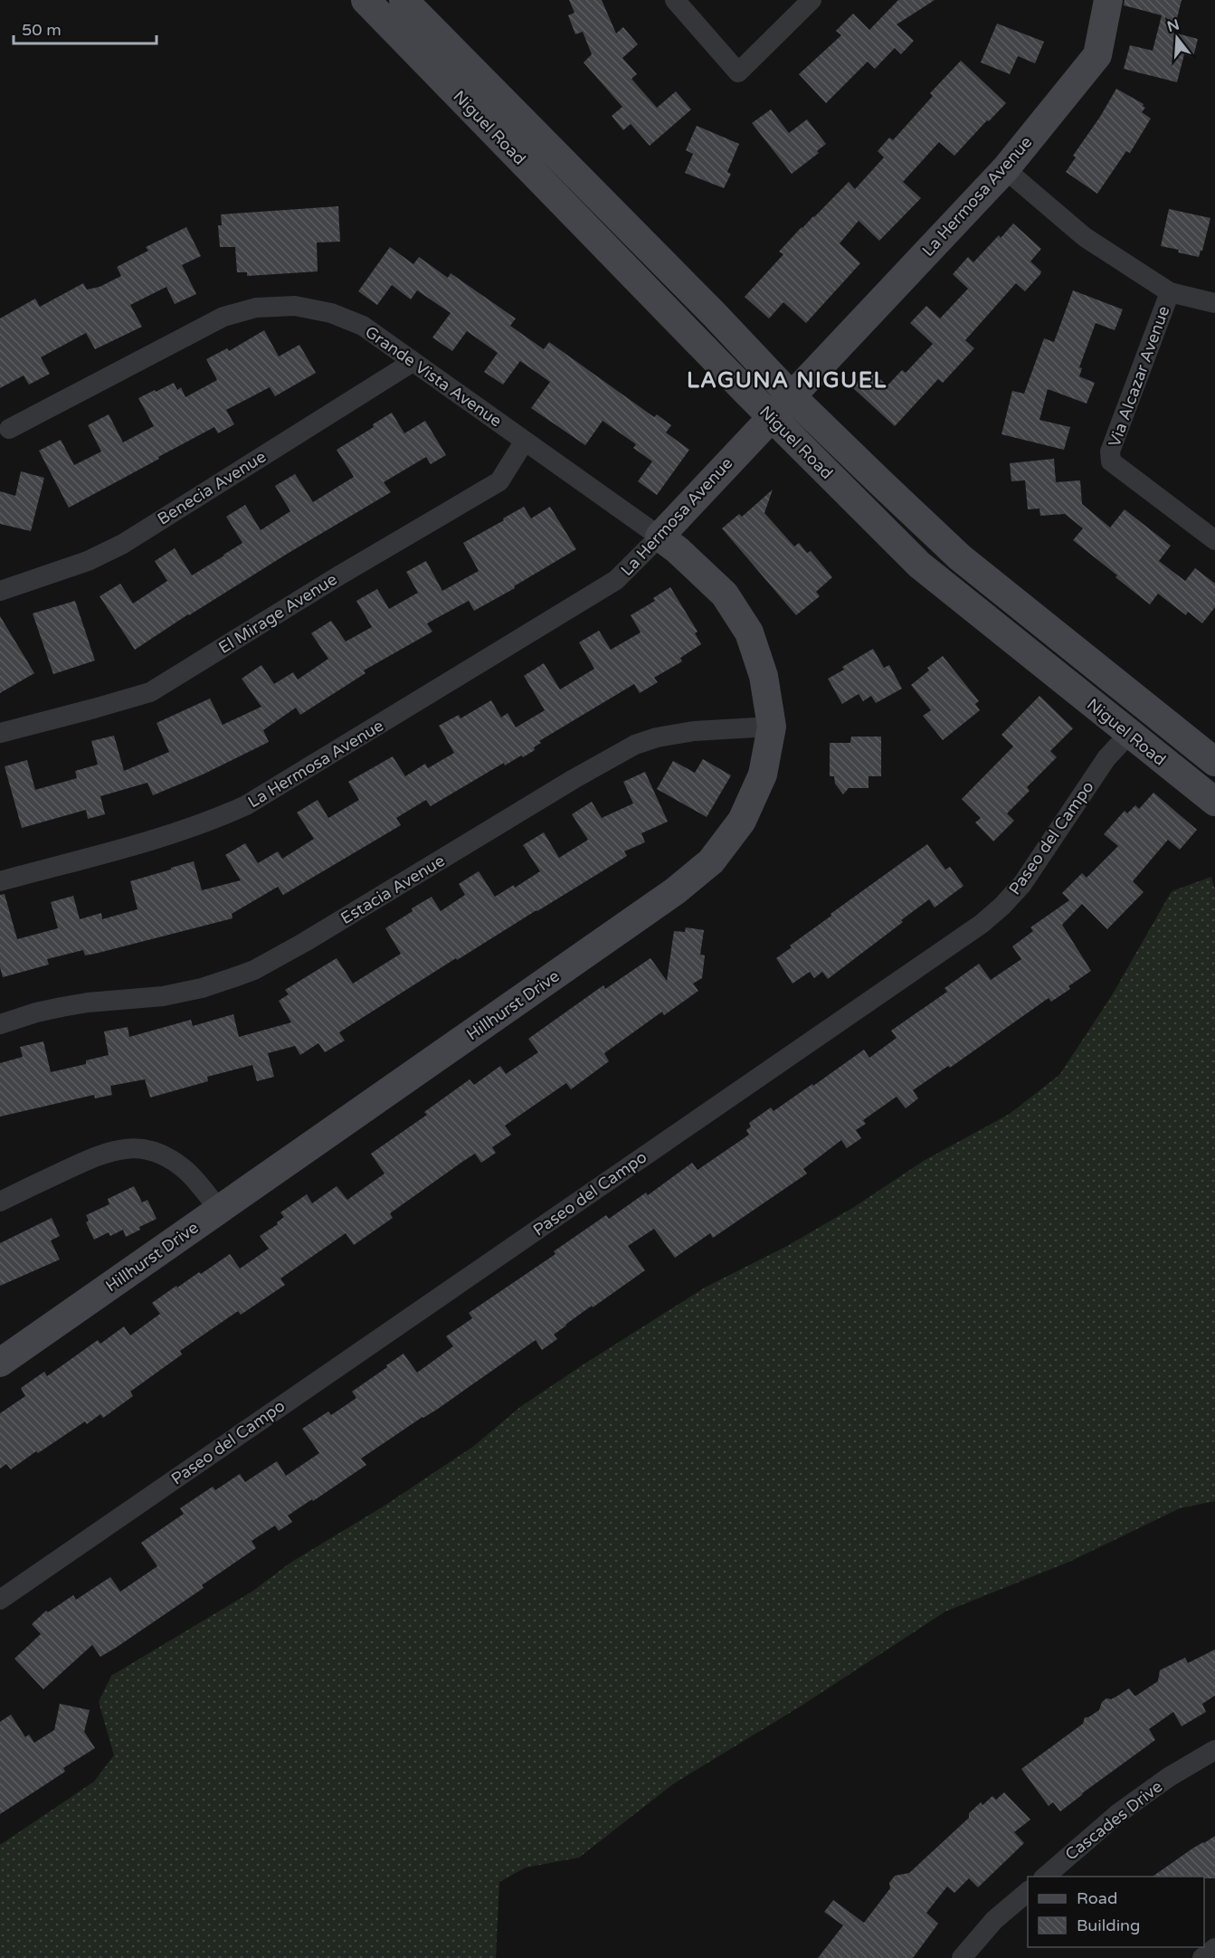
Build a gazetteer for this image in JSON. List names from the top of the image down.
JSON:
{
  "streets": {
    "main road": ["Niguel Road", "La Hermosa Avenue", "Hillhurst Drive"],
    "street": [
      "Grande Vista Avenue",
      "Via Alcazar Avenue",
      "Benecia Avenue",
      "El Mirage Avenue",
      "Paseo del Campo",
      "Estacia Avenue",
      "Cascades Drive"
    ]
  },
  "crossings": [
    ["Niguel Road", "La Hermosa Avenue"],
    ["Niguel Road", "Paseo del Campo"],
    ["La Hermosa Avenue", "Grande Vista Avenue"],
    ["La Hermosa Avenue", "Hillhurst Drive"],
    ["Grande Vista Avenue", "Benecia Avenue"],
    ["Grande Vista Avenue", "El Mirage Avenue"],
    ["Grande Vista Avenue", "Hillhurst Drive"],
    ["Estacia Avenue", "Hillhurst Drive"]
  ],
  "districts": ["LAGUNA NIGUEL"],
  "legend": ["Road", "Building"],
  "scale_bar": "50 m",
  "north": "top"
}
